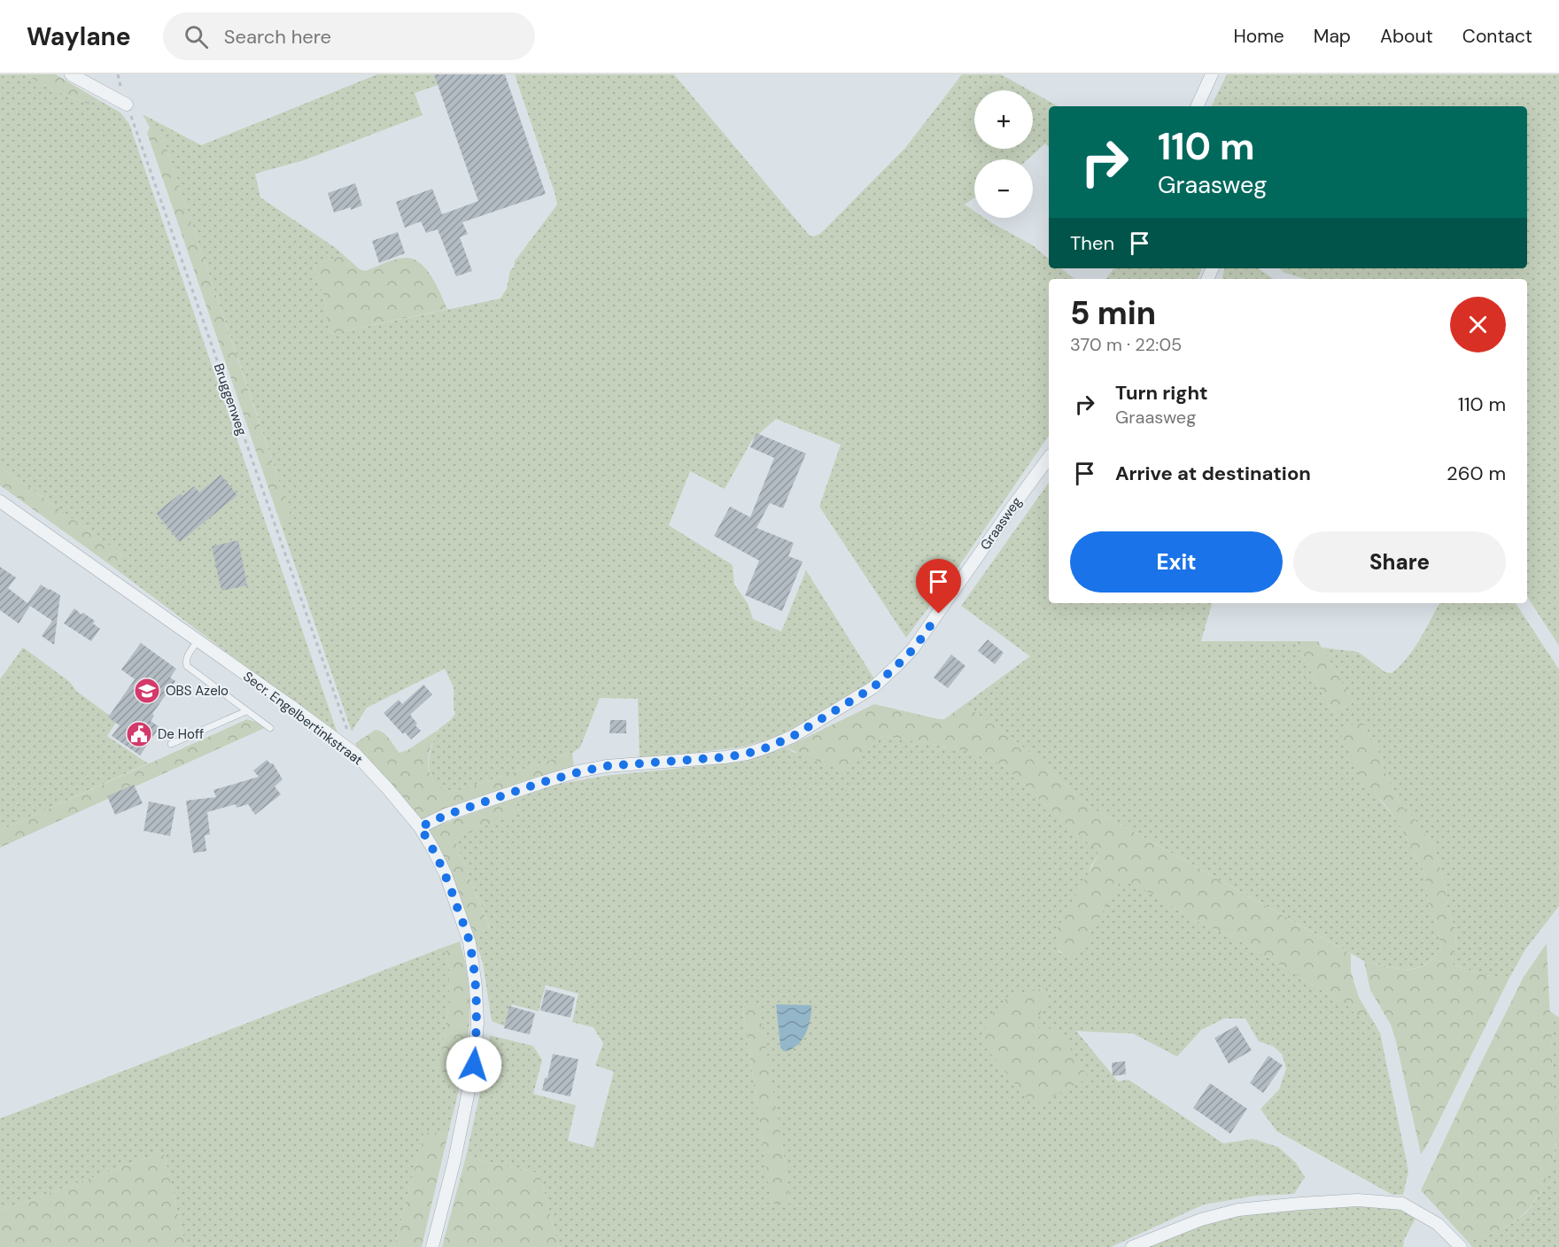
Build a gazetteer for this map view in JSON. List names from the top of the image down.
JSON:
{
  "streets": {
    "street": ["Graasweg", "Secr. Engelbertinkstraat"],
    "path": ["Bruggenweg"]
  },
  "crossings": [
    ["Bruggenweg", "Secr. Engelbertinkstraat"],
    ["Graasweg", "Secr. Engelbertinkstraat"]
  ],
  "places": {
    "school or university": ["OBS Azelo"],
    "public building": ["De Hoff"]
  },
  "page": {
    "header": "Waylane",
    "search": "Search here",
    "nav": [
      "Home",
      "Map",
      "About",
      "Contact"
    ],
    "map_buttons": ["+", "−"],
    "turn": ["110 m", "Graasweg"],
    "then": "Then",
    "heading": ["5 min", "370 m · 22:05"],
    "list": [
      {
        "name": "Turn right",
        "note": "Graasweg",
        "value": "110 m"
      },
      {
        "name": "Arrive at destination",
        "value": "260 m"
      }
    ],
    "buttons": ["Exit", "Share"]
  }
}
